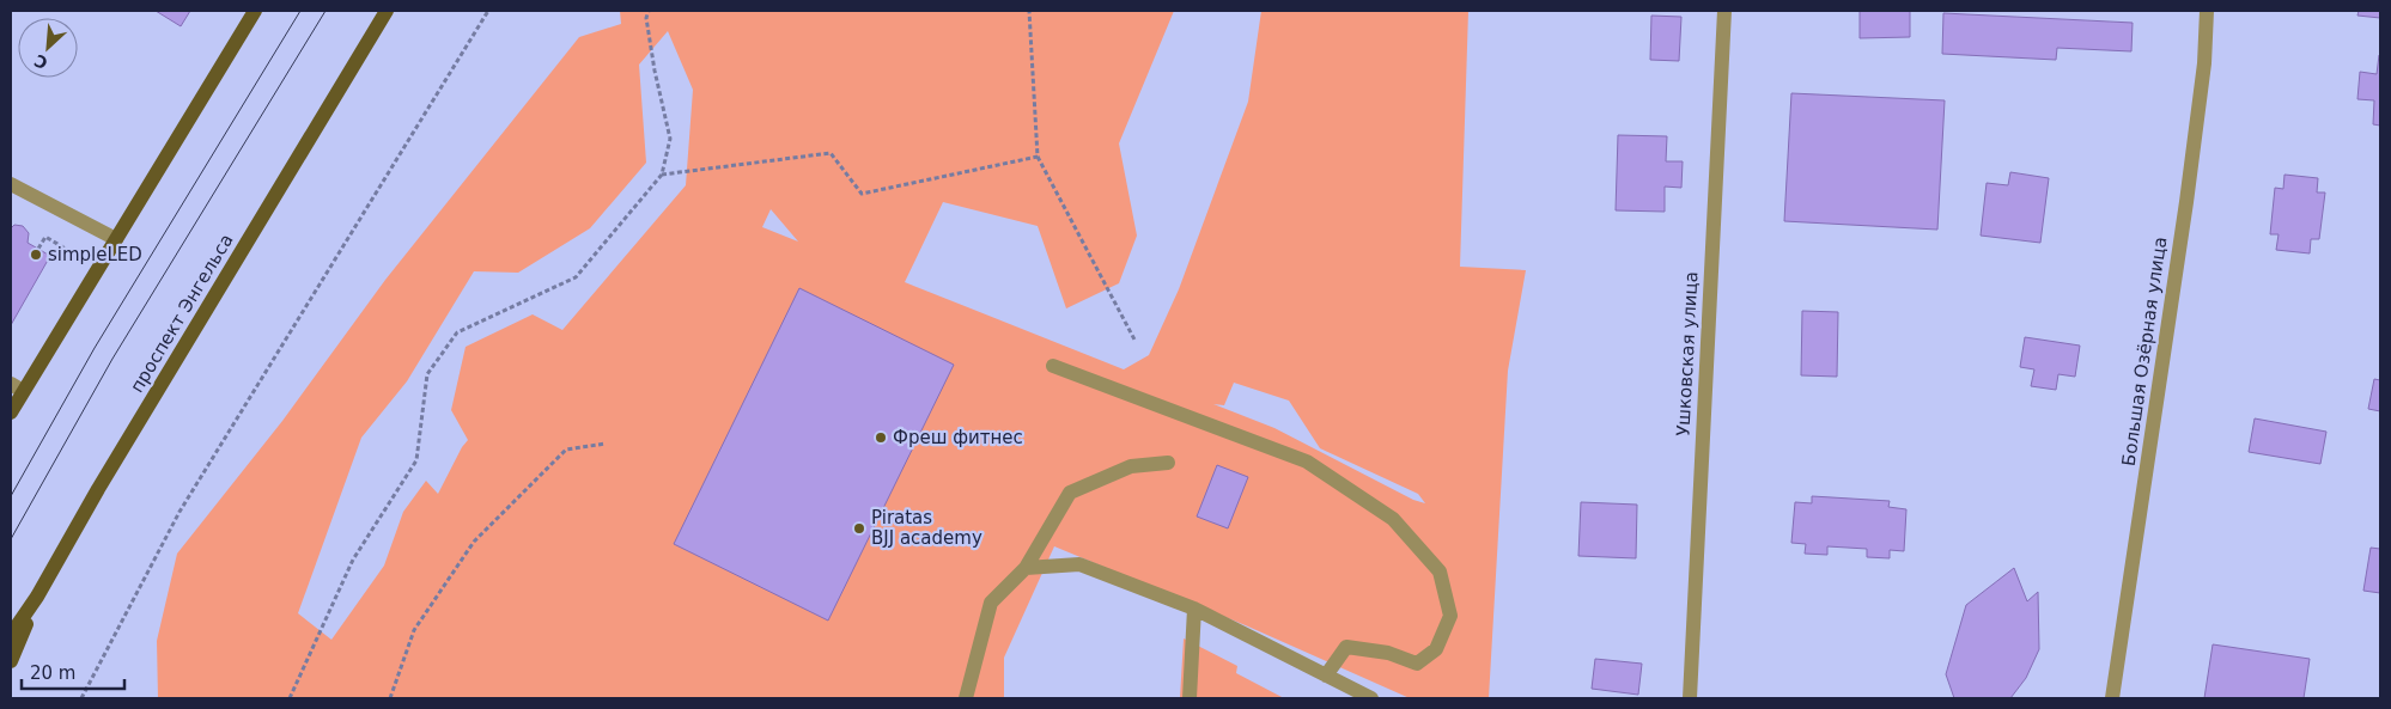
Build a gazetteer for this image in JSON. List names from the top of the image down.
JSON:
{
  "streets": {
    "main road": ["проспект Энгельса"],
    "street": ["Большая Озёрная улица", "Ушковская улица"]
  },
  "places": ["simpleLED", "Фреш фитнес", "Piratas BJJ academy"],
  "scale_bar": "20 m",
  "north": "bottom left"
}
